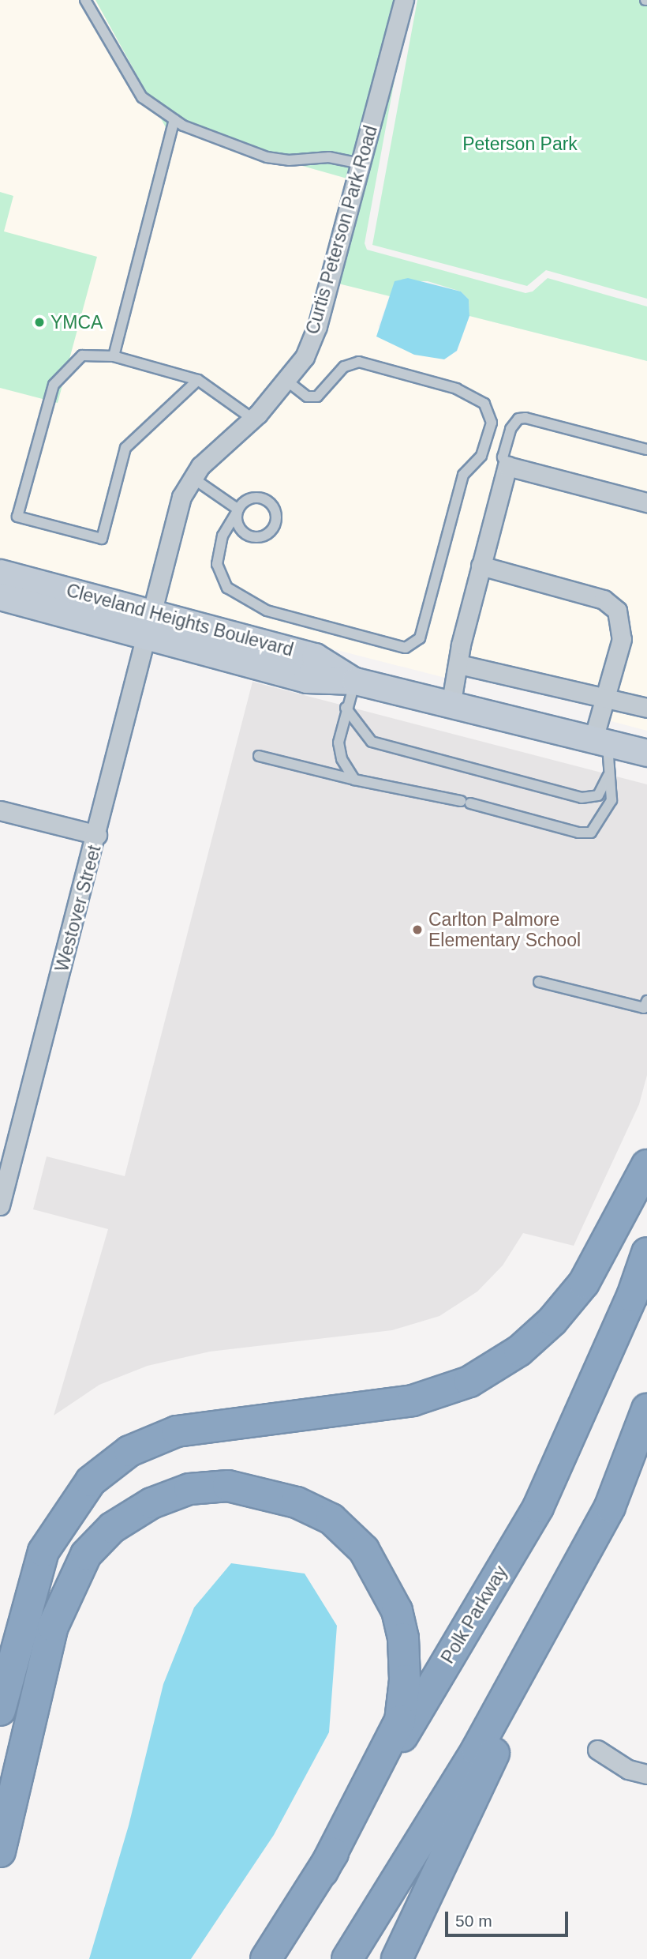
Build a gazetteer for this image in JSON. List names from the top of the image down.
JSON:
{
  "streets": {
    "highway": ["Polk Parkway"],
    "street": ["Curtis Peterson Park Road", "Cleveland Heights Boulevard", "Westover Street"]
  },
  "crossings": [
    ["Curtis Peterson Park Road", "Cleveland Heights Boulevard"],
    ["Curtis Peterson Park Road", "Westover Street"],
    ["Cleveland Heights Boulevard", "Westover Street"]
  ],
  "parks": ["Peterson Park"],
  "places": ["YMCA", "Carlton Palmore Elementary School"],
  "scale_bar": "50 m"
}
